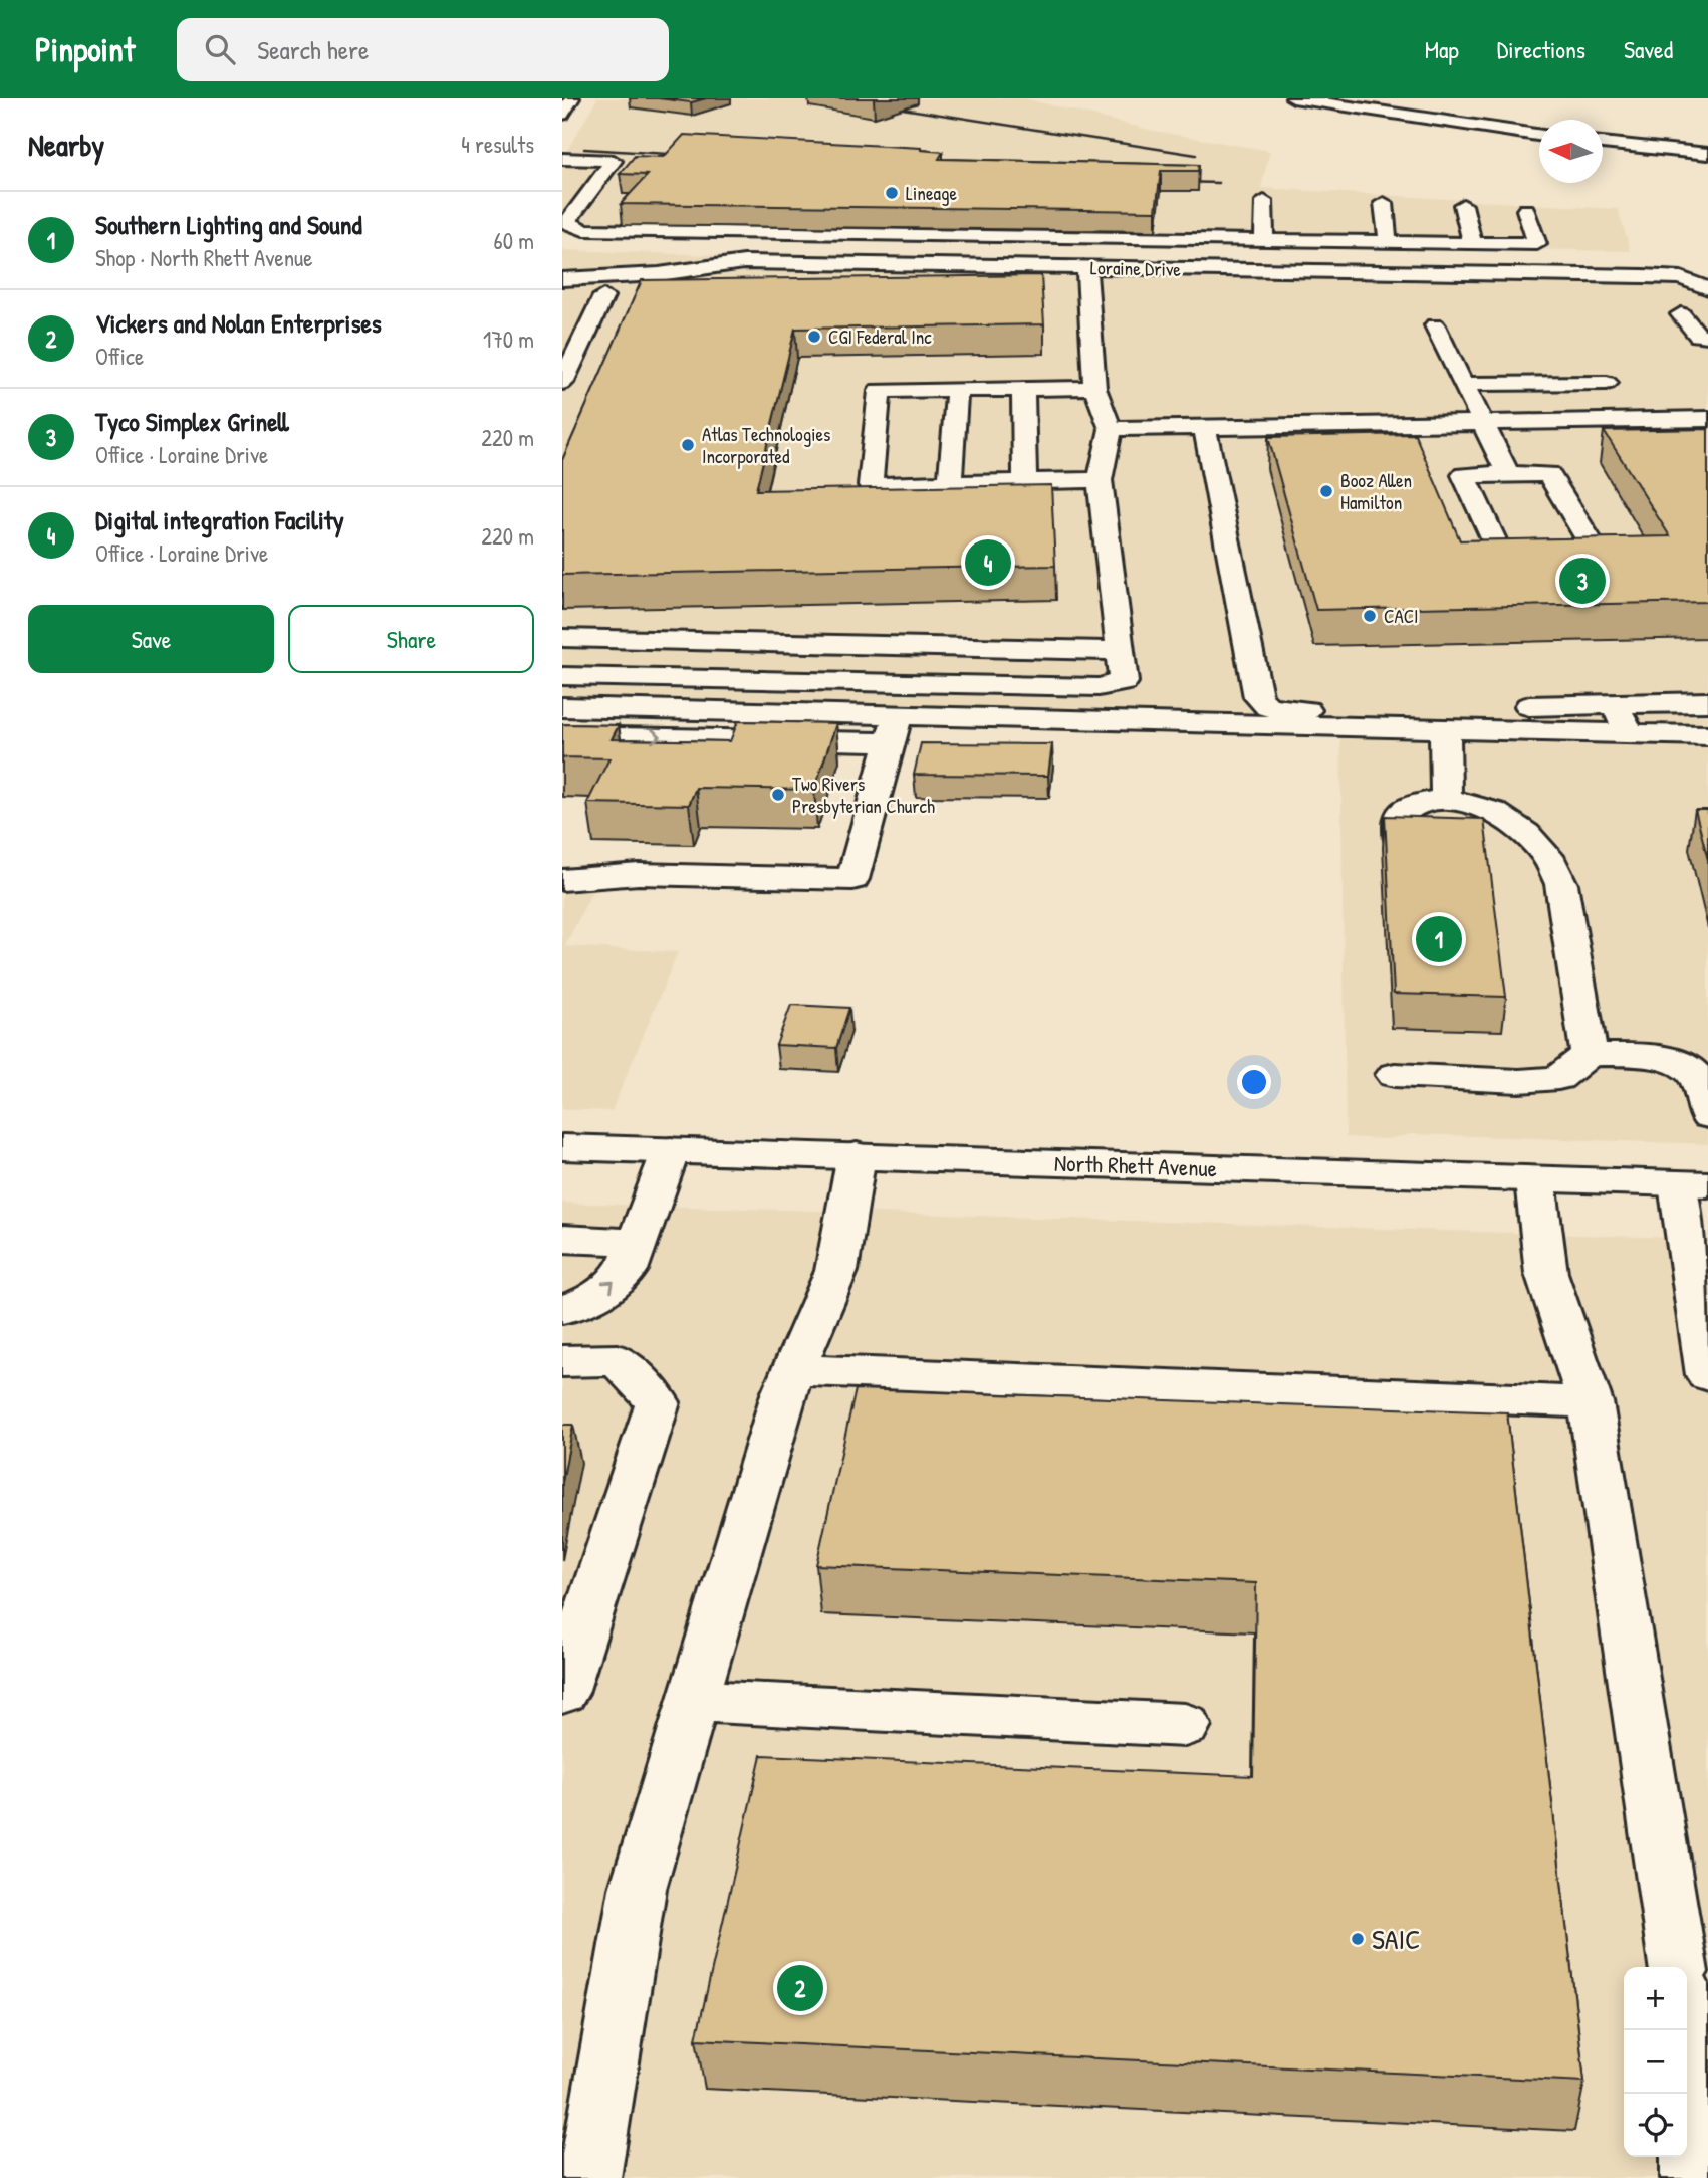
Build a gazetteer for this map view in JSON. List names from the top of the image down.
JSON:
{
  "streets": {
    "street": ["Loraine Drive", "North Rhett Avenue"]
  },
  "places": [
    "Lineage",
    "CGI Federal Inc",
    "Atlas Technologies Incorporated",
    "Booz Allen Hamilton",
    "CACI",
    "Two Rivers Presbyterian Church",
    "SAIC"
  ],
  "north": "left",
  "page": {
    "header": "Pinpoint",
    "search": "Search here",
    "nav": ["Map", "Directions", "Saved"],
    "heading": ["Nearby", "4 results"],
    "list": [
      {
        "mark": "1",
        "name": "Southern Lighting and Sound",
        "note": "Shop · North Rhett Avenue",
        "value": "60 m"
      },
      {
        "mark": "2",
        "name": "Vickers and Nolan Enterprises",
        "note": "Office",
        "value": "170 m"
      },
      {
        "mark": "3",
        "name": "Tyco Simplex Grinell",
        "note": "Office · Loraine Drive",
        "value": "220 m"
      },
      {
        "mark": "4",
        "name": "Digital integration Facility",
        "note": "Office · Loraine Drive",
        "value": "220 m"
      }
    ],
    "pins": [
      "4",
      "3",
      "1",
      "2"
    ],
    "buttons": ["Save", "Share"],
    "map_buttons": ["+", "−"]
  }
}
